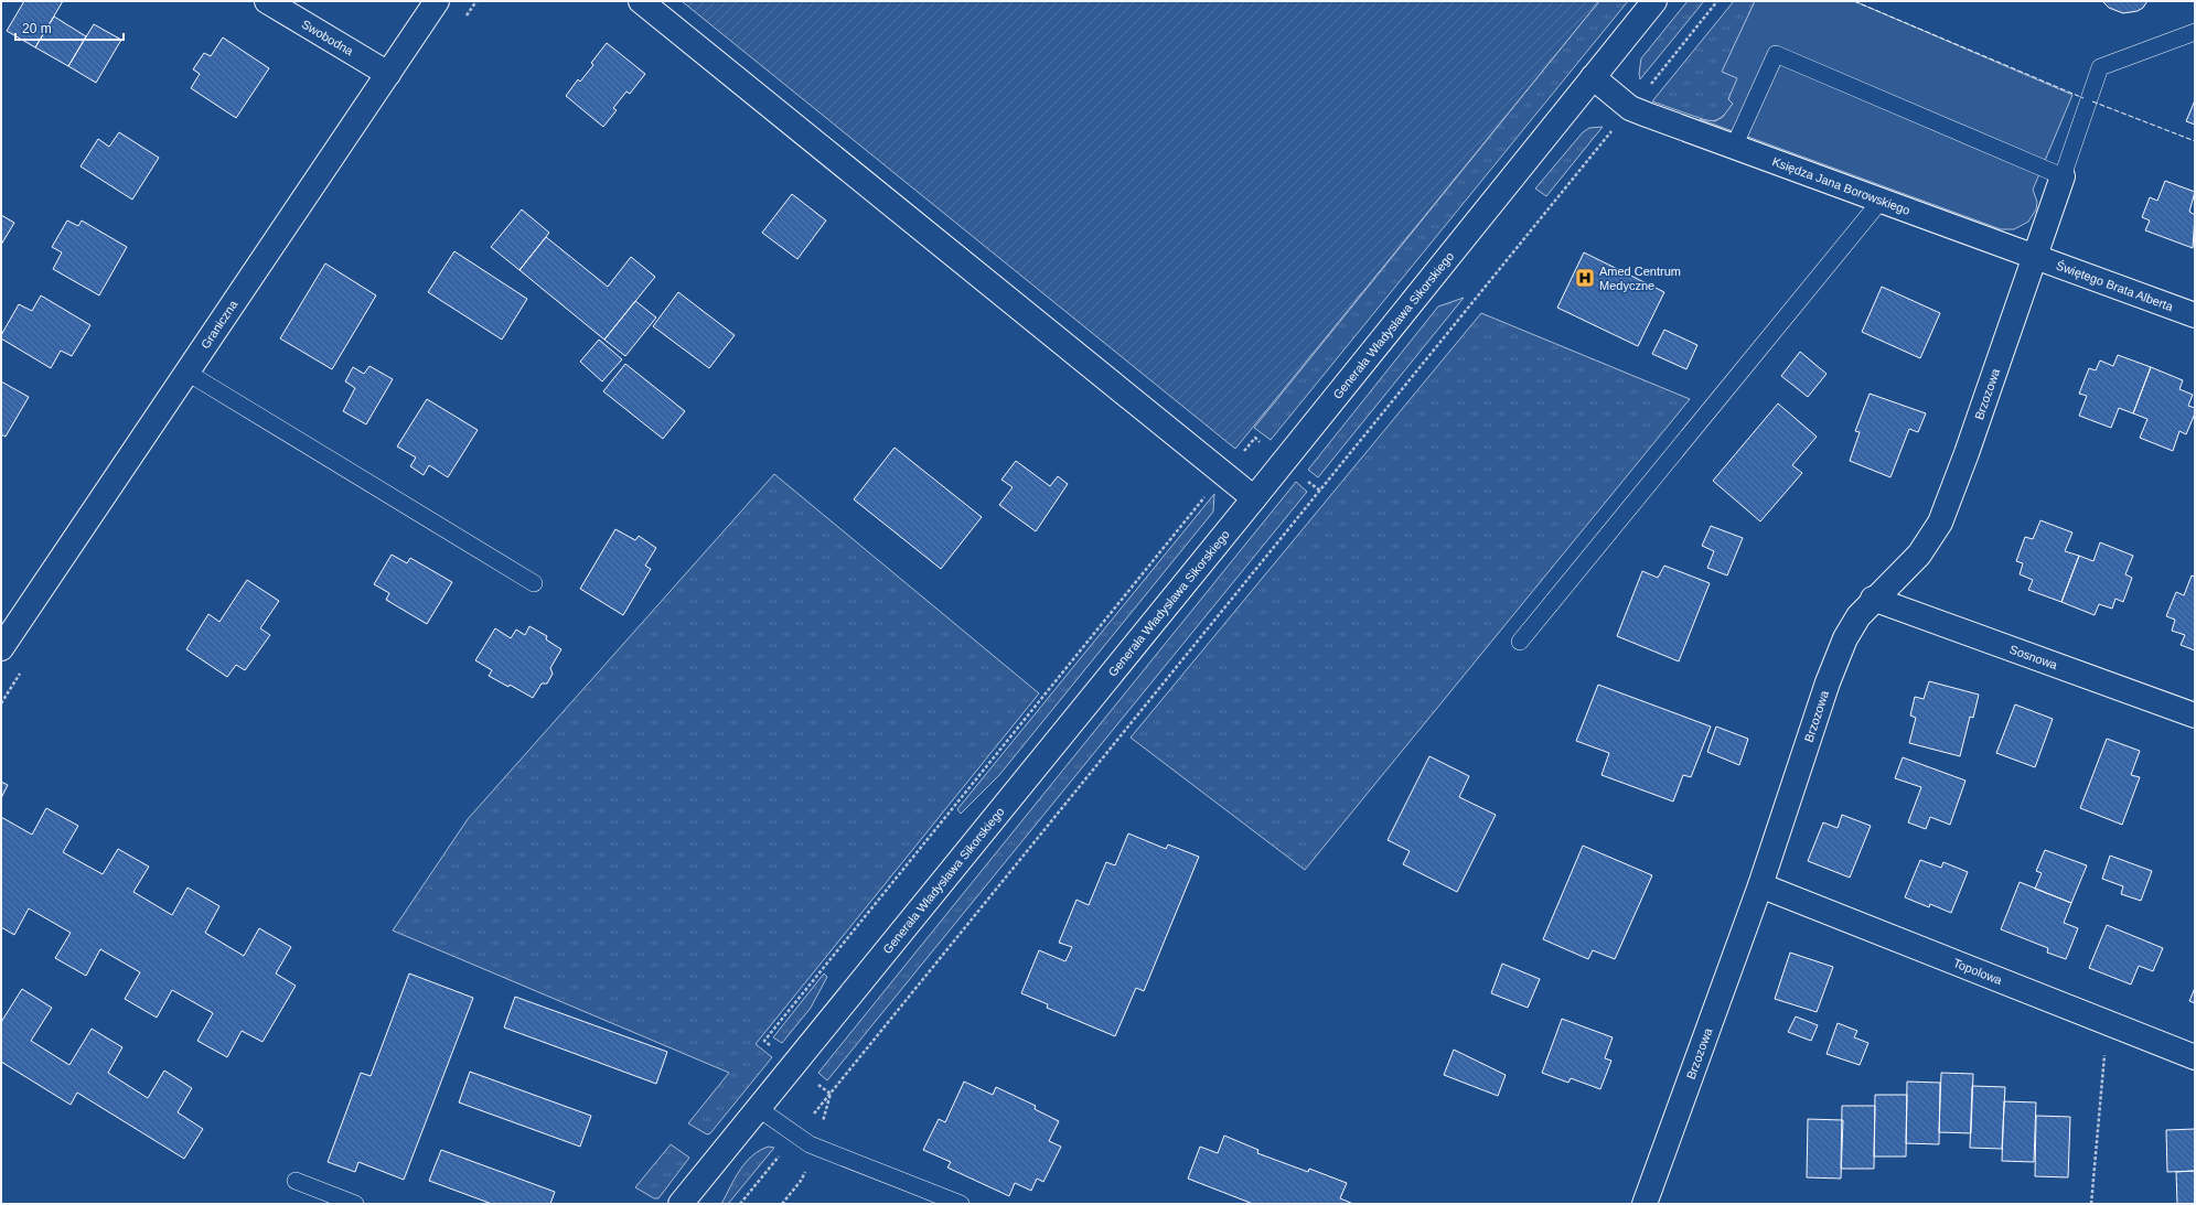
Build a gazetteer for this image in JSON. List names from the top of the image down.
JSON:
{
  "streets": {
    "street": [
      "Swobodna",
      "Księdza Jana Borowskiego",
      "Świętego Brata Alberta",
      "Graniczna",
      "Generała Władysława Sikorskiego",
      "Brzozowa",
      "Sosnowa",
      "Topolowa"
    ]
  },
  "crossings": [
    ["Swobodna", "Graniczna"],
    ["Księdza Jana Borowskiego", "Świętego Brata Alberta"],
    ["Księdza Jana Borowskiego", "Generała Władysława Sikorskiego"],
    ["Księdza Jana Borowskiego", "Brzozowa"],
    ["Świętego Brata Alberta", "Brzozowa"],
    ["Brzozowa", "Sosnowa"],
    ["Brzozowa", "Topolowa"]
  ],
  "places": {
    "hospital": ["Amed Centrum Medyczne"]
  },
  "scale_bar": "20 m"
}
